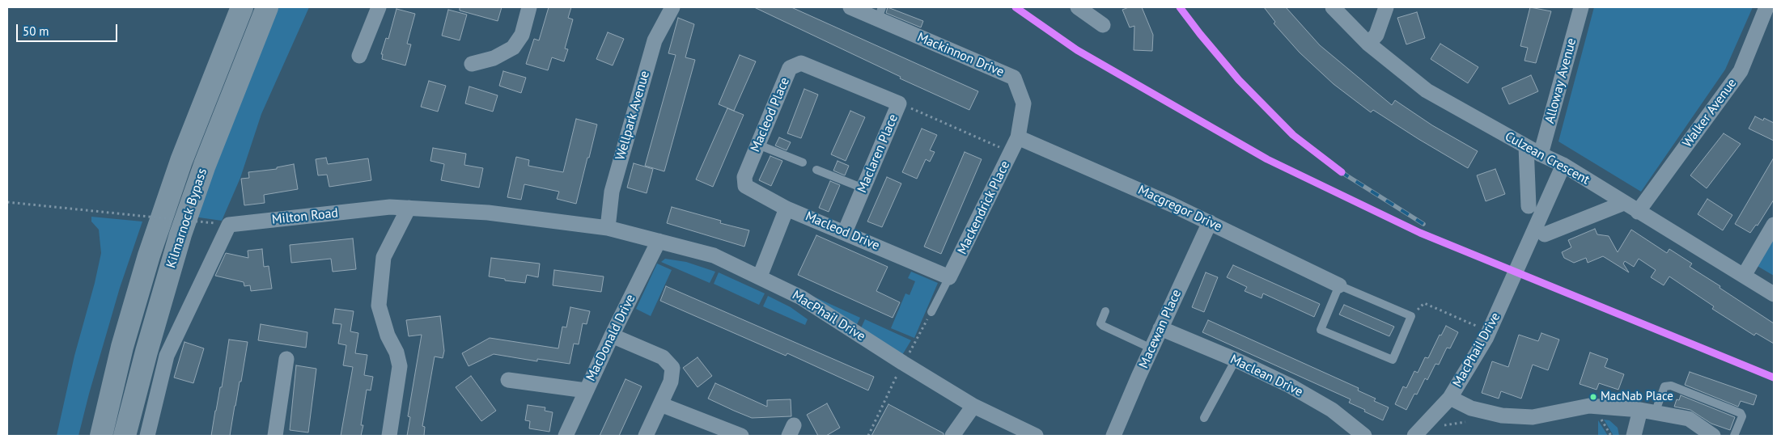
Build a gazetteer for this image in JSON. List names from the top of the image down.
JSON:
{
  "streets": {
    "highway": ["Kilmarnock Bypass"],
    "street": [
      "Mackinnon Drive",
      "Alloway Avenue",
      "Walker Avenue",
      "Macleod Place",
      "Wellpark Avenue",
      "Maclaren Place",
      "Culzean Crescent",
      "Mackendrick Place",
      "Macgregor Drive",
      "Milton Road",
      "Macleod Drive",
      "MacPhail Drive",
      "Macewan Place",
      "MacDonald Drive",
      "Maclean Drive"
    ]
  },
  "crossings": [
    ["Mackinnon Drive", "Mackendrick Place"],
    ["Mackinnon Drive", "Macgregor Drive"],
    ["Alloway Avenue", "Culzean Crescent"],
    ["Walker Avenue", "Culzean Crescent"],
    ["Macleod Place", "Maclaren Place"],
    ["Macleod Place", "Macleod Drive"],
    ["Wellpark Avenue", "Milton Road"],
    ["Wellpark Avenue", "MacPhail Drive"],
    ["Maclaren Place", "Macleod Drive"],
    ["Culzean Crescent", "MacPhail Drive"],
    ["Mackendrick Place", "Macgregor Drive"],
    ["Mackendrick Place", "Macleod Drive"],
    ["Macgregor Drive", "Macewan Place"],
    ["Milton Road", "MacPhail Drive"],
    ["MacPhail Drive", "MacDonald Drive"],
    ["Macewan Place", "Maclean Drive"]
  ],
  "places": ["MacNab Place"],
  "scale_bar": "50 m"
}
